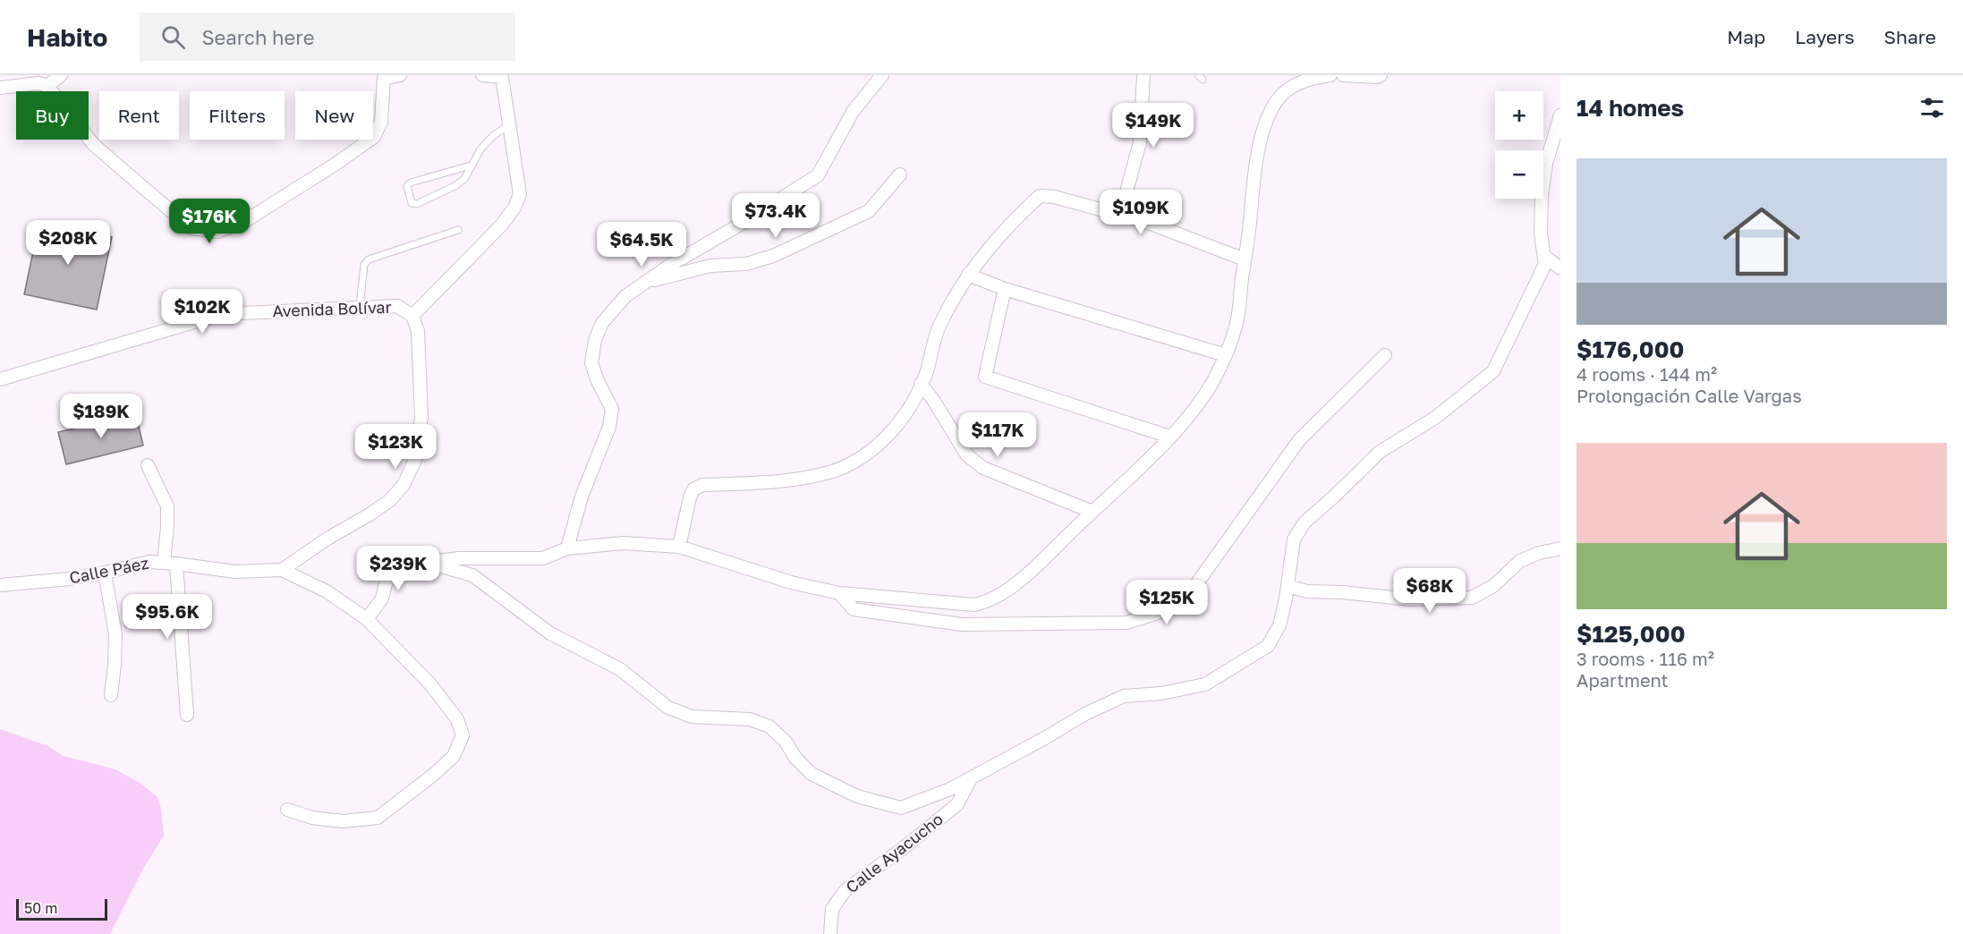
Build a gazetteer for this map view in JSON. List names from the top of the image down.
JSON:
{
  "streets": {
    "street": ["Avenida Bolívar", "Calle Páez", "Calle Ayacucho"]
  },
  "crossings": [
    ["Avenida Bolívar", "Calle Páez"]
  ],
  "scale_bar": "50 m",
  "page": {
    "header": "Habito",
    "search": "Search here",
    "nav": ["Map", "Layers", "Share"],
    "heading": "14 homes",
    "map_buttons": ["+", "−"],
    "chip": [
      "Buy",
      "Rent",
      "Filters",
      "New"
    ],
    "price": [
      "$149K",
      "$109K",
      "$73.4K",
      "$176K",
      "$208K",
      "$64.5K",
      "$102K",
      "$189K",
      "$117K",
      "$123K",
      "$239K",
      "$68K",
      "$125K",
      "$95.6K"
    ],
    "list": [
      {
        "name": "$176,000",
        "note": "4 rooms · 144 m² · Prolongación Calle Vargas"
      },
      {
        "name": "$125,000",
        "note": "3 rooms · 116 m² · Apartment"
      }
    ],
    "scale": "50 m"
  }
}
